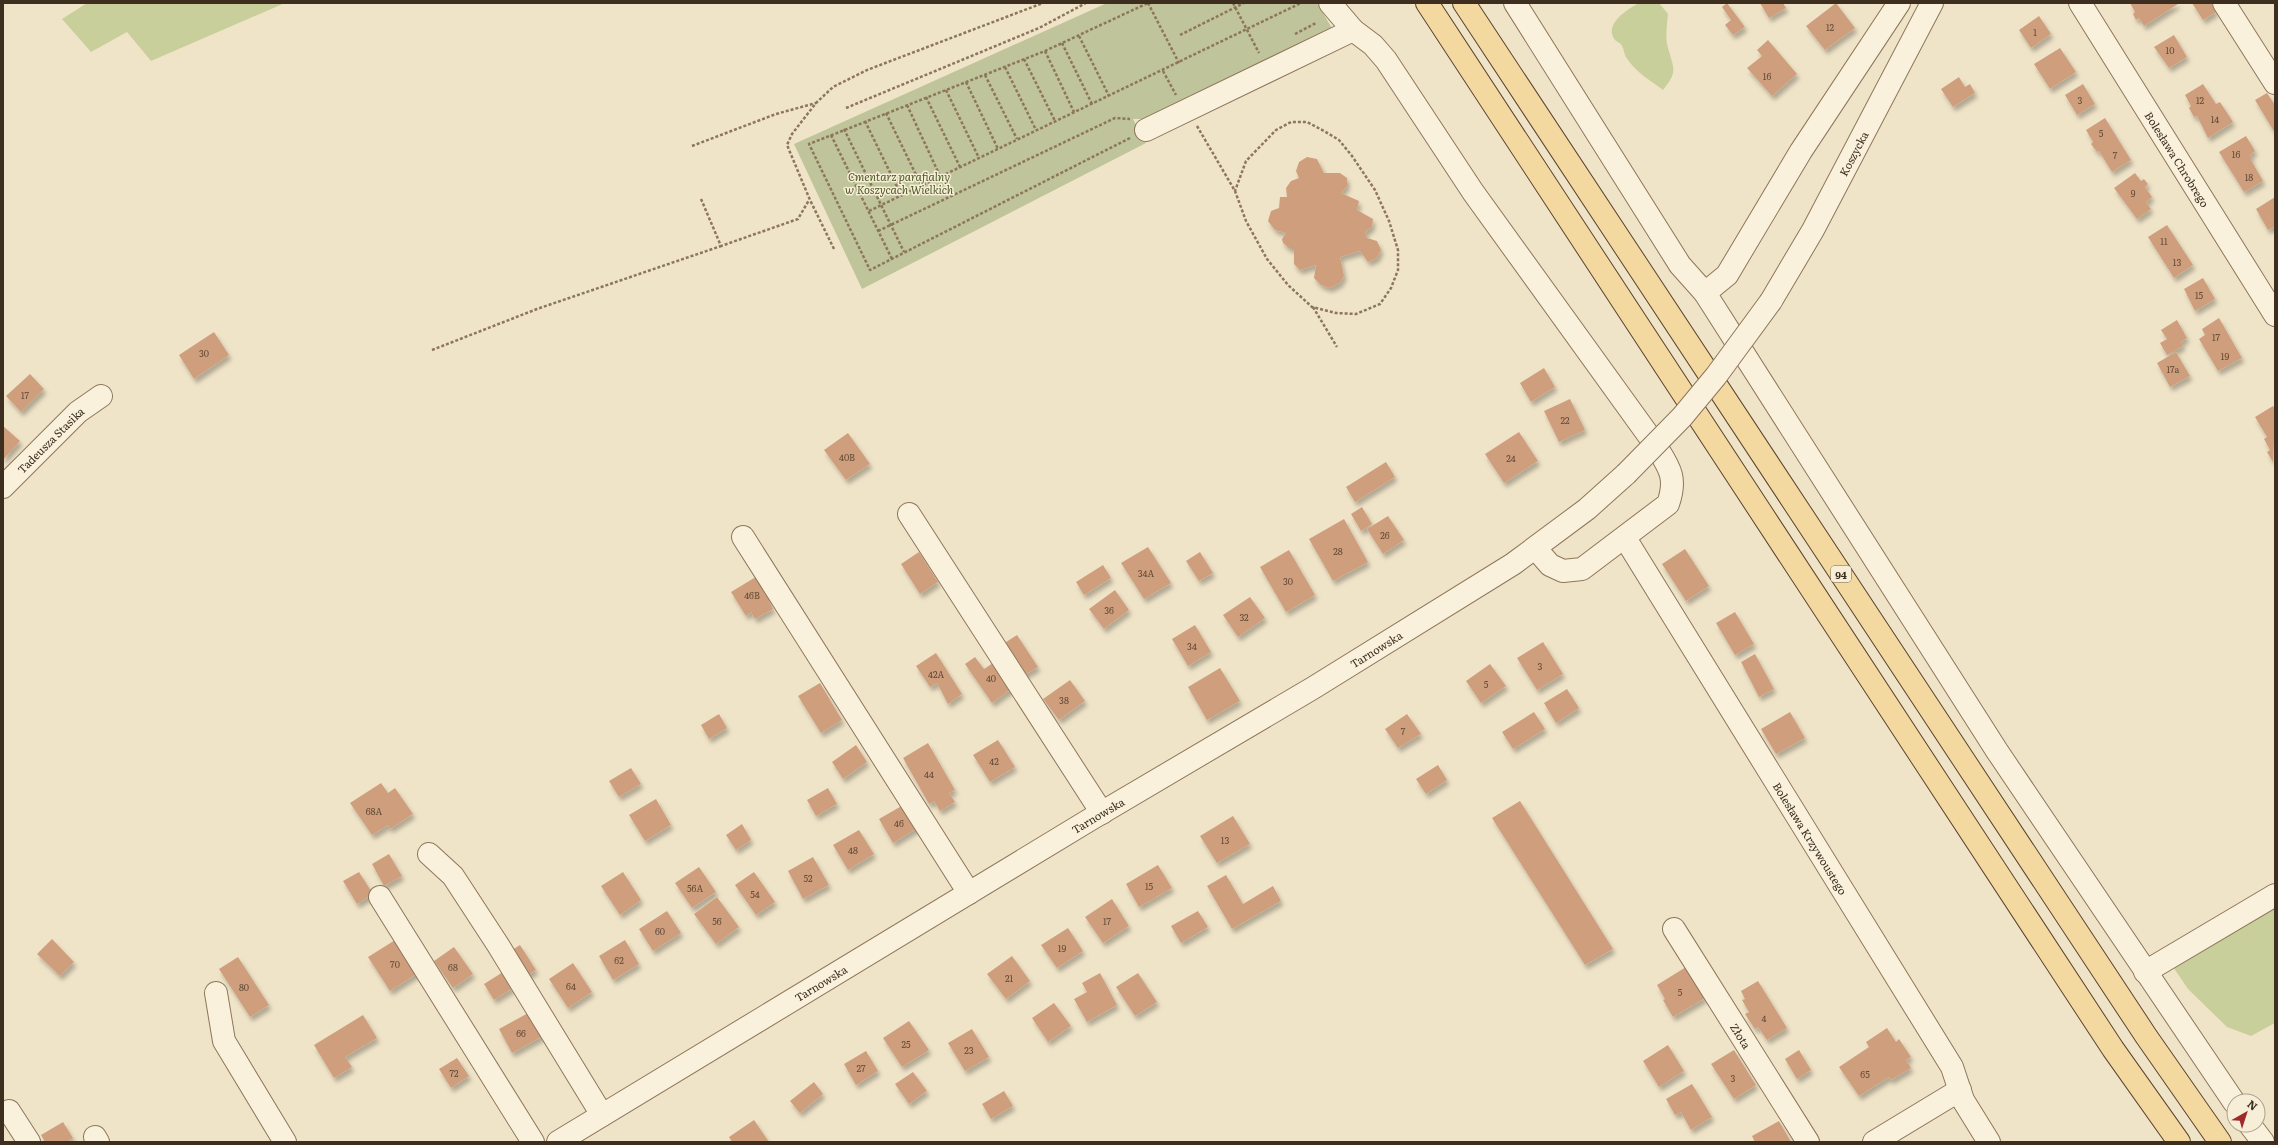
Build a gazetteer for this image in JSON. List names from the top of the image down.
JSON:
{
  "streets": {
    "main road": ["94"],
    "street": [
      "Koszycka",
      "Bolesława Chrobrego",
      "Tadeusza Stasika",
      "Tarnowska",
      "Bolesława Krzywoustego",
      "Złota"
    ]
  },
  "crossings": [
    ["Koszycka", "Tarnowska"]
  ],
  "parks": ["Cmentarz parafialny w Koszycach Wielkich"],
  "house_numbers": [
    "12",
    "1",
    "10",
    "16",
    "3",
    "12",
    "14",
    "5",
    "16",
    "7",
    "18",
    "9",
    "11",
    "13",
    "15",
    "17",
    "30",
    "19",
    "17a",
    "17",
    "22",
    "40B",
    "24",
    "26",
    "28",
    "34A",
    "30",
    "46B",
    "36",
    "32",
    "34",
    "3",
    "42A",
    "40",
    "5",
    "38",
    "7",
    "42",
    "44",
    "68A",
    "46",
    "13",
    "48",
    "52",
    "15",
    "56A",
    "54",
    "56",
    "17",
    "60",
    "19",
    "62",
    "70",
    "68",
    "21",
    "64",
    "80",
    "5",
    "4",
    "66",
    "25",
    "23",
    "27",
    "72",
    "65",
    "3"
  ],
  "north": "top right"
}
